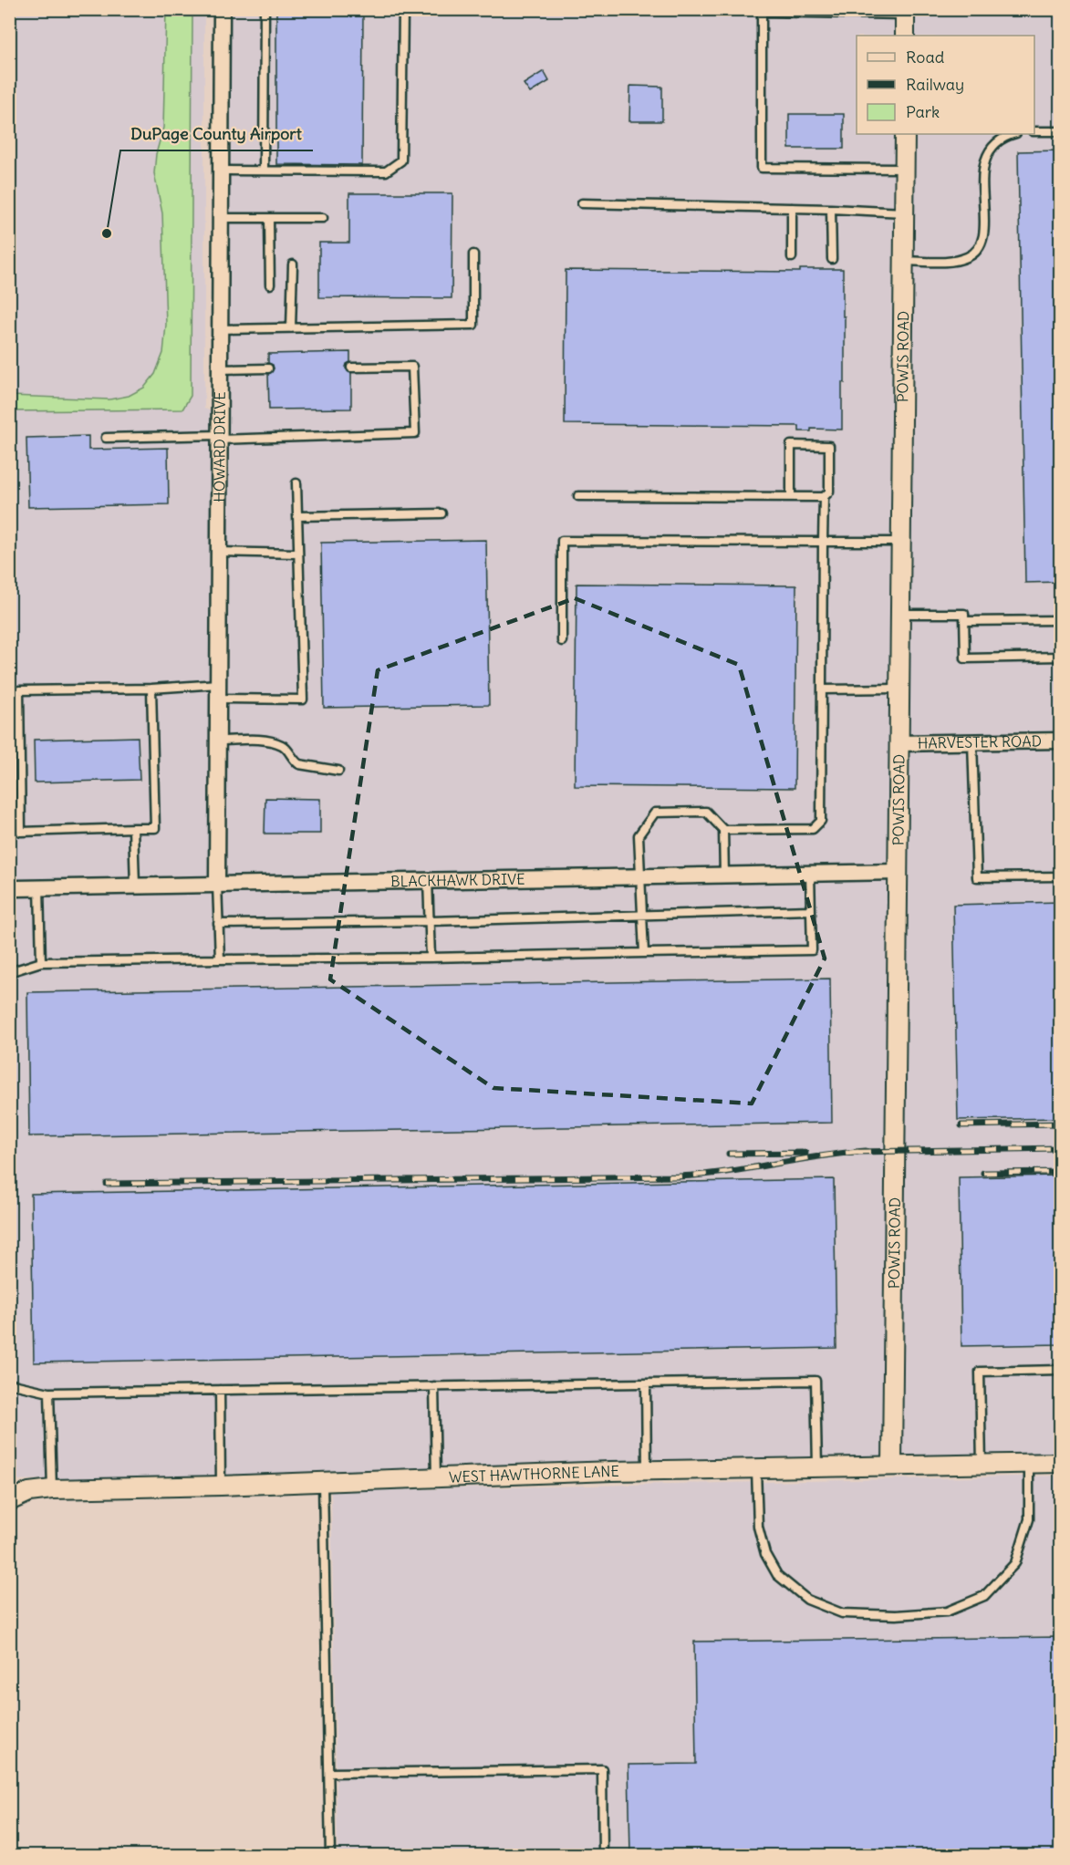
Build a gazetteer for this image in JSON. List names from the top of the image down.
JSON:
{
  "streets": {
    "street": [
      "POWIS ROAD",
      "HOWARD DRIVE",
      "HARVESTER ROAD",
      "BLACKHAWK DRIVE",
      "WEST HAWTHORNE LANE"
    ]
  },
  "crossings": [
    ["POWIS ROAD", "HARVESTER ROAD"],
    ["POWIS ROAD", "BLACKHAWK DRIVE"],
    ["POWIS ROAD", "WEST HAWTHORNE LANE"],
    ["HOWARD DRIVE", "BLACKHAWK DRIVE"]
  ],
  "places": ["DuPage County Airport"],
  "legend": ["Road", "Railway", "Park"]
}
